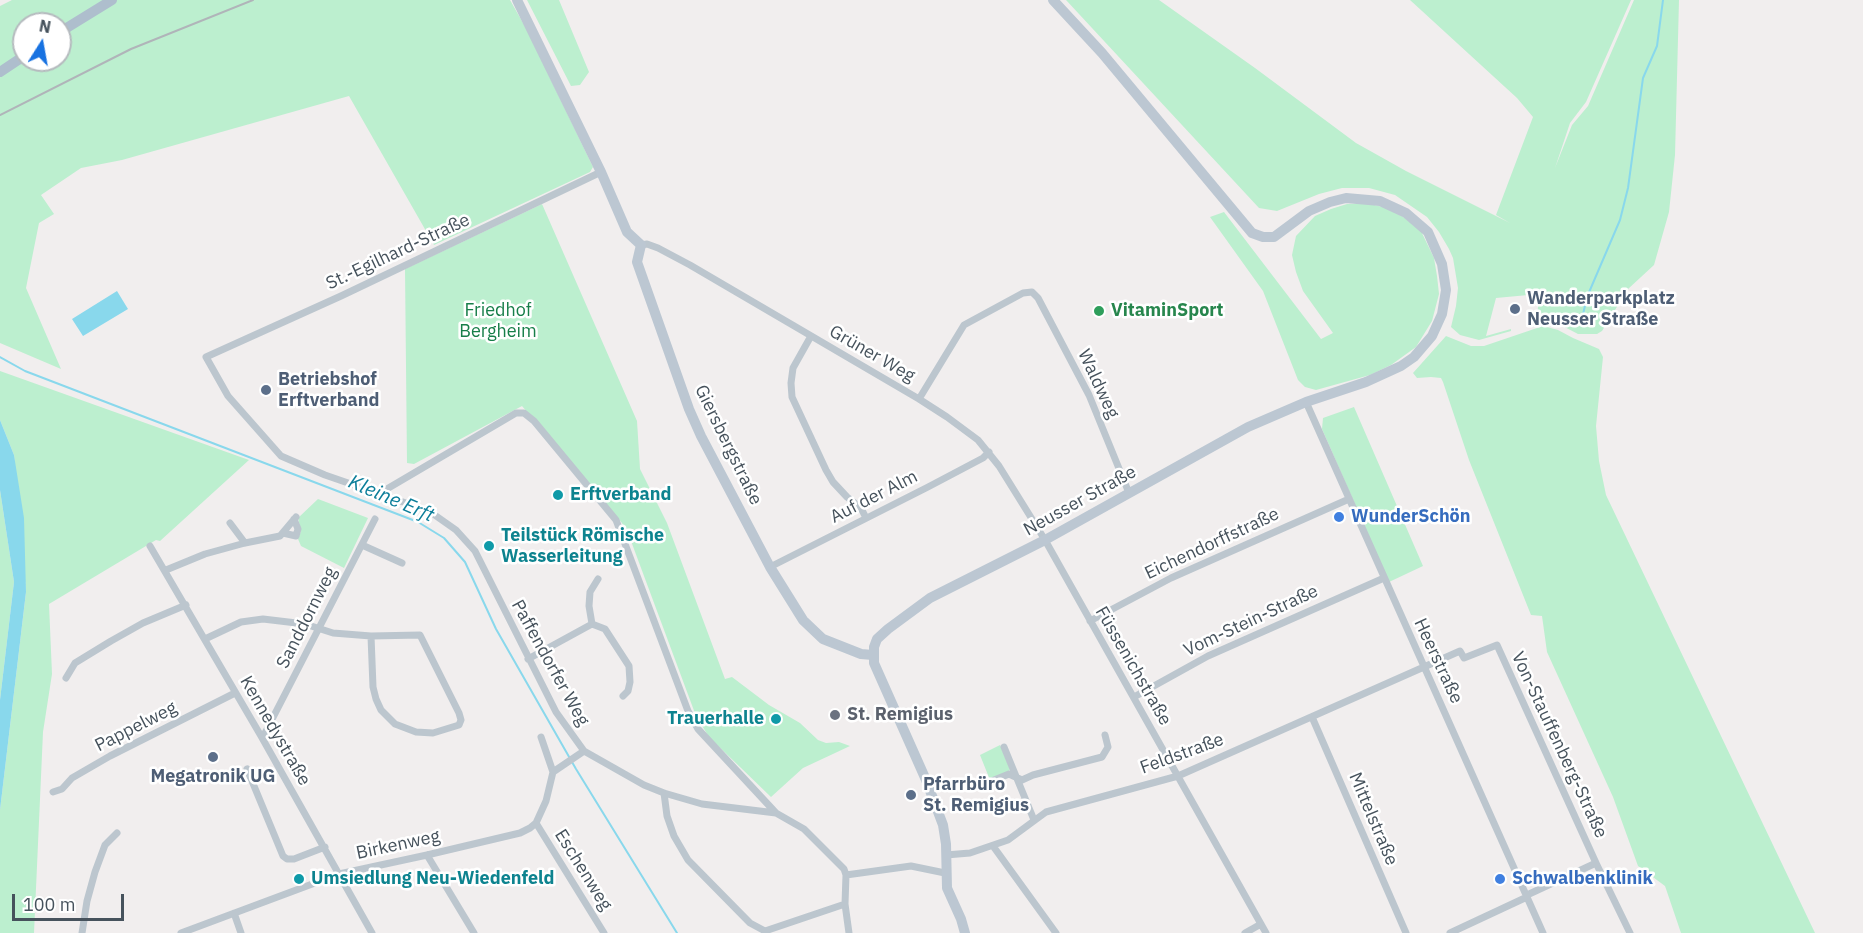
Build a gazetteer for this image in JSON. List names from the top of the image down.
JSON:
{
  "streets": {
    "main road": ["Giersbergstraße", "Neusser Straße"],
    "street": [
      "St.-Egilhard-Straße",
      "Grüner Weg",
      "Waldweg",
      "Auf der Alm",
      "Eichendorffstraße",
      "Sanddornweg",
      "Vom-Stein-Straße",
      "Heerstraße",
      "Paffendorfer Weg",
      "Füssenichstraße",
      "Pappelweg",
      "Kennedystraße",
      "Von-Stauffenberg-Straße",
      "Feldstraße",
      "Mittelstraße",
      "Birkenweg",
      "Eschenweg"
    ]
  },
  "crossings": [
    ["St.-Egilhard-Straße", "Paffendorfer Weg"],
    ["Grüner Weg", "Waldweg"],
    ["Grüner Weg", "Giersbergstraße"],
    ["Grüner Weg", "Auf der Alm"],
    ["Grüner Weg", "Neusser Straße"],
    ["Grüner Weg", "Füssenichstraße"],
    ["Waldweg", "Neusser Straße"],
    ["Giersbergstraße", "Auf der Alm"],
    ["Giersbergstraße", "Neusser Straße"],
    ["Neusser Straße", "Heerstraße"],
    ["Neusser Straße", "Füssenichstraße"],
    ["Eichendorffstraße", "Heerstraße"],
    ["Eichendorffstraße", "Füssenichstraße"],
    ["Sanddornweg", "Kennedystraße"],
    ["Vom-Stein-Straße", "Heerstraße"],
    ["Vom-Stein-Straße", "Füssenichstraße"],
    ["Heerstraße", "Von-Stauffenberg-Straße"],
    ["Heerstraße", "Feldstraße"],
    ["Füssenichstraße", "Feldstraße"],
    ["Pappelweg", "Kennedystraße"],
    ["Kennedystraße", "Birkenweg"],
    ["Von-Stauffenberg-Straße", "Feldstraße"],
    ["Feldstraße", "Mittelstraße"],
    ["Birkenweg", "Eschenweg"]
  ],
  "water": ["Kleine Erft"],
  "parks": ["Friedhof Bergheim"],
  "places": [
    "Wanderparkplatz Neusser Straße",
    "VitaminSport",
    "Betriebshof Erftverband",
    "Erftverband",
    "WunderSchön",
    "Teilstück Römische Wasserleitung",
    "St. Remigius",
    "Trauerhalle",
    "Megatronik UG",
    "Pfarrbüro St. Remigius",
    "Umsiedlung Neu-Wiedenfeld",
    "Schwalbenklinik"
  ],
  "scale_bar": "100 m",
  "north": "top"
}
